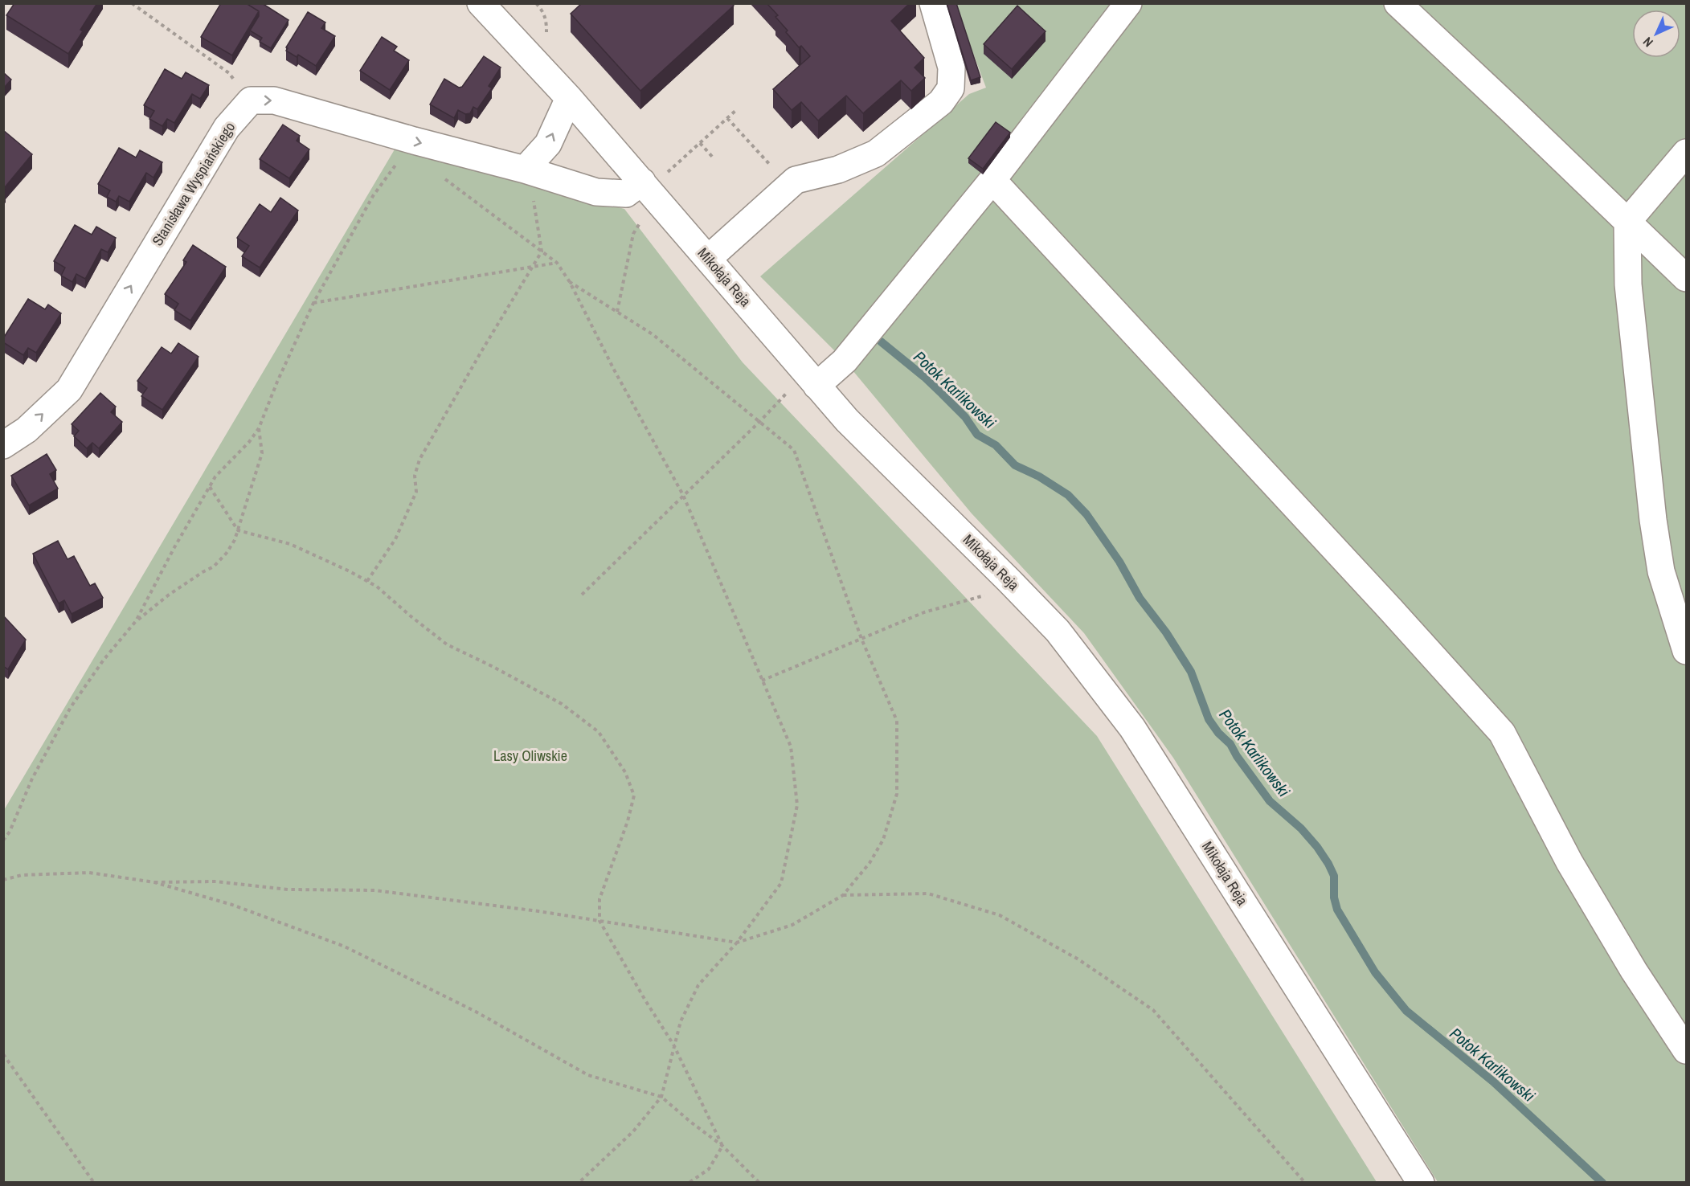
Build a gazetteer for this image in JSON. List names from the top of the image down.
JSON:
{
  "streets": {
    "street": ["Stanisława Wyspiańskiego", "Mikołaja Reja"]
  },
  "one_way": ["Stanisława Wyspiańskiego"],
  "water": ["Potok Karlikowski"],
  "parks": ["Lasy Oliwskie"],
  "north": "bottom left"
}
